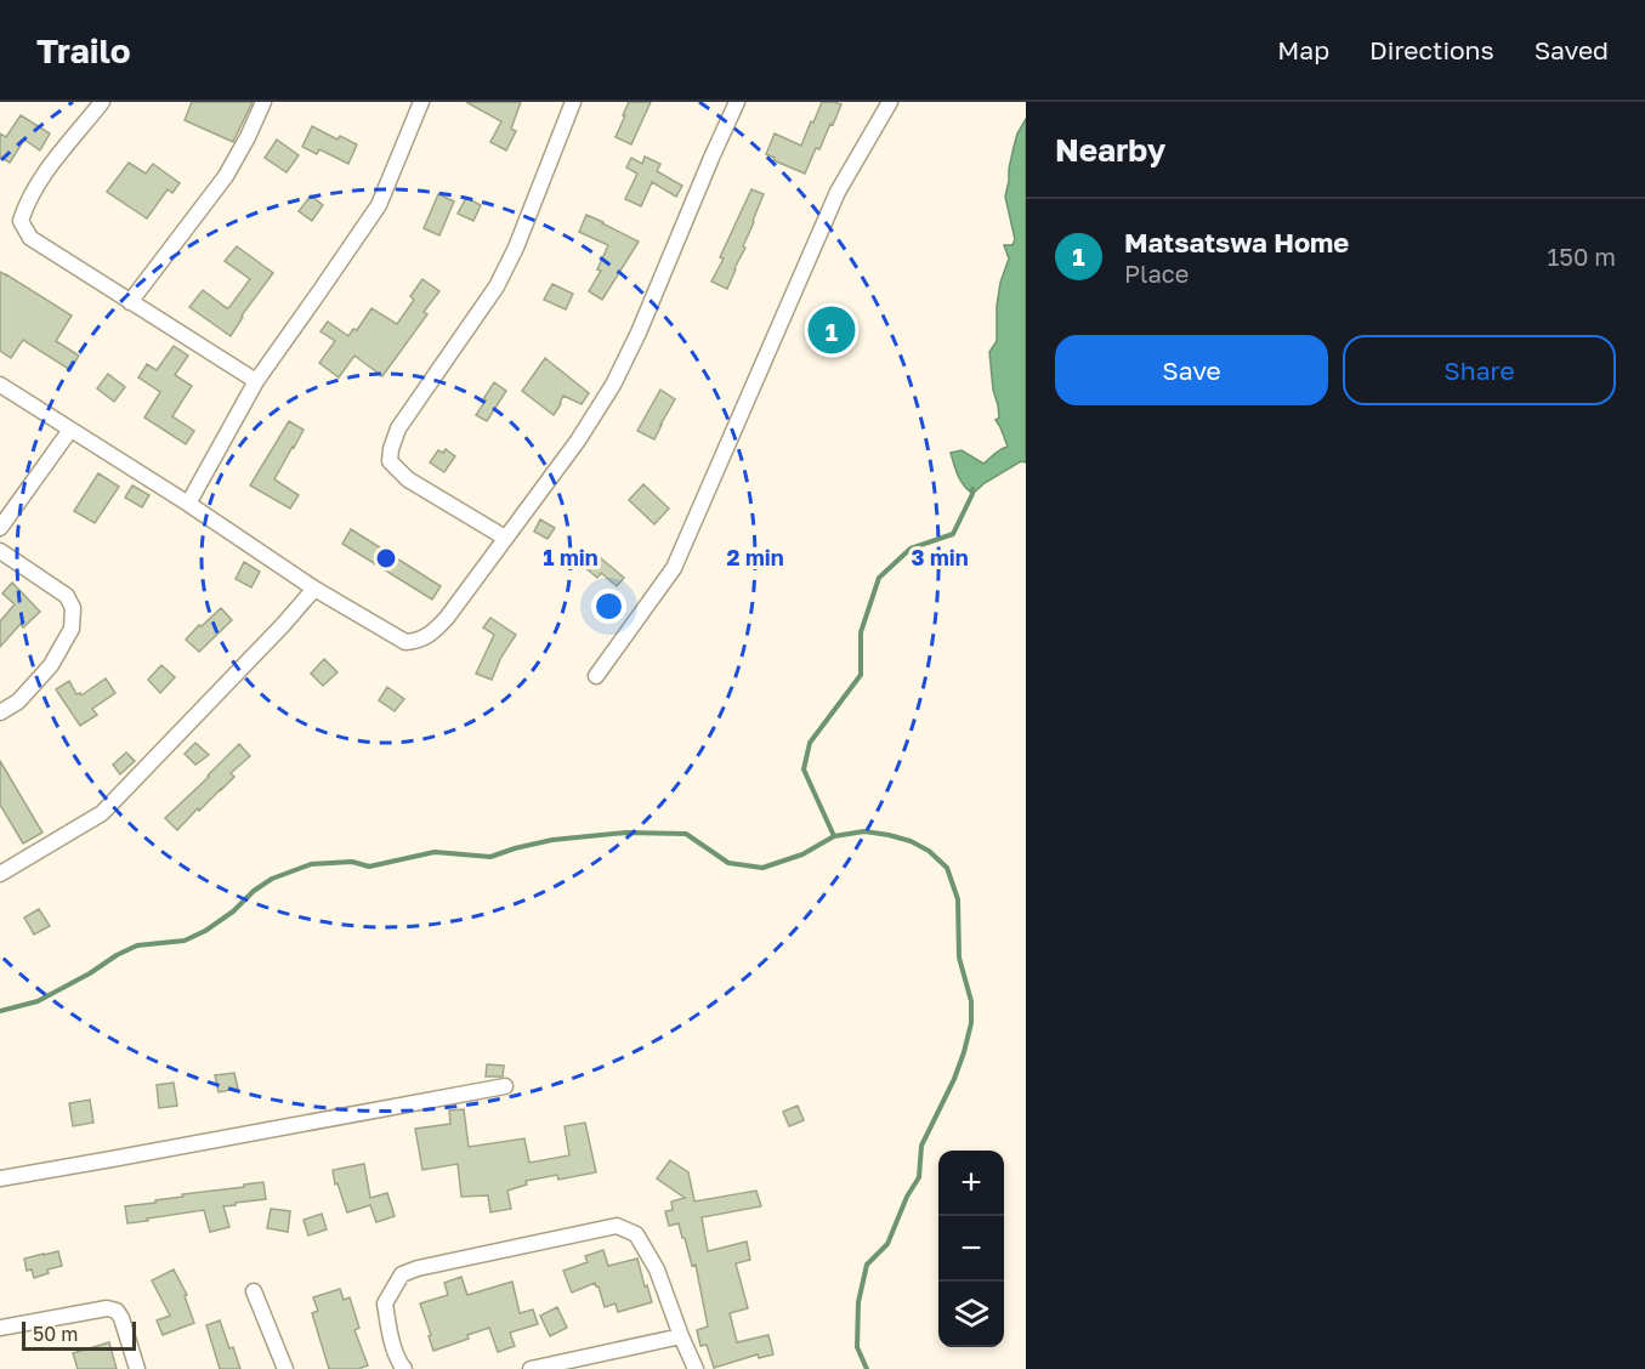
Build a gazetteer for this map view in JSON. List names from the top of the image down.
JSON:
{
  "scale_bar": "50 m",
  "page": {
    "header": "Trailo",
    "nav": ["Map", "Directions", "Saved"],
    "heading": "Nearby",
    "list": [
      {
        "mark": "1",
        "name": "Matsatswa Home",
        "note": "Place",
        "value": "150 m"
      }
    ],
    "pins": "1",
    "buttons": ["Save", "Share"],
    "map_buttons": ["+", "−"],
    "scale": "50 m"
  },
  "rings": ["1 min", "2 min", "3 min"]
}
